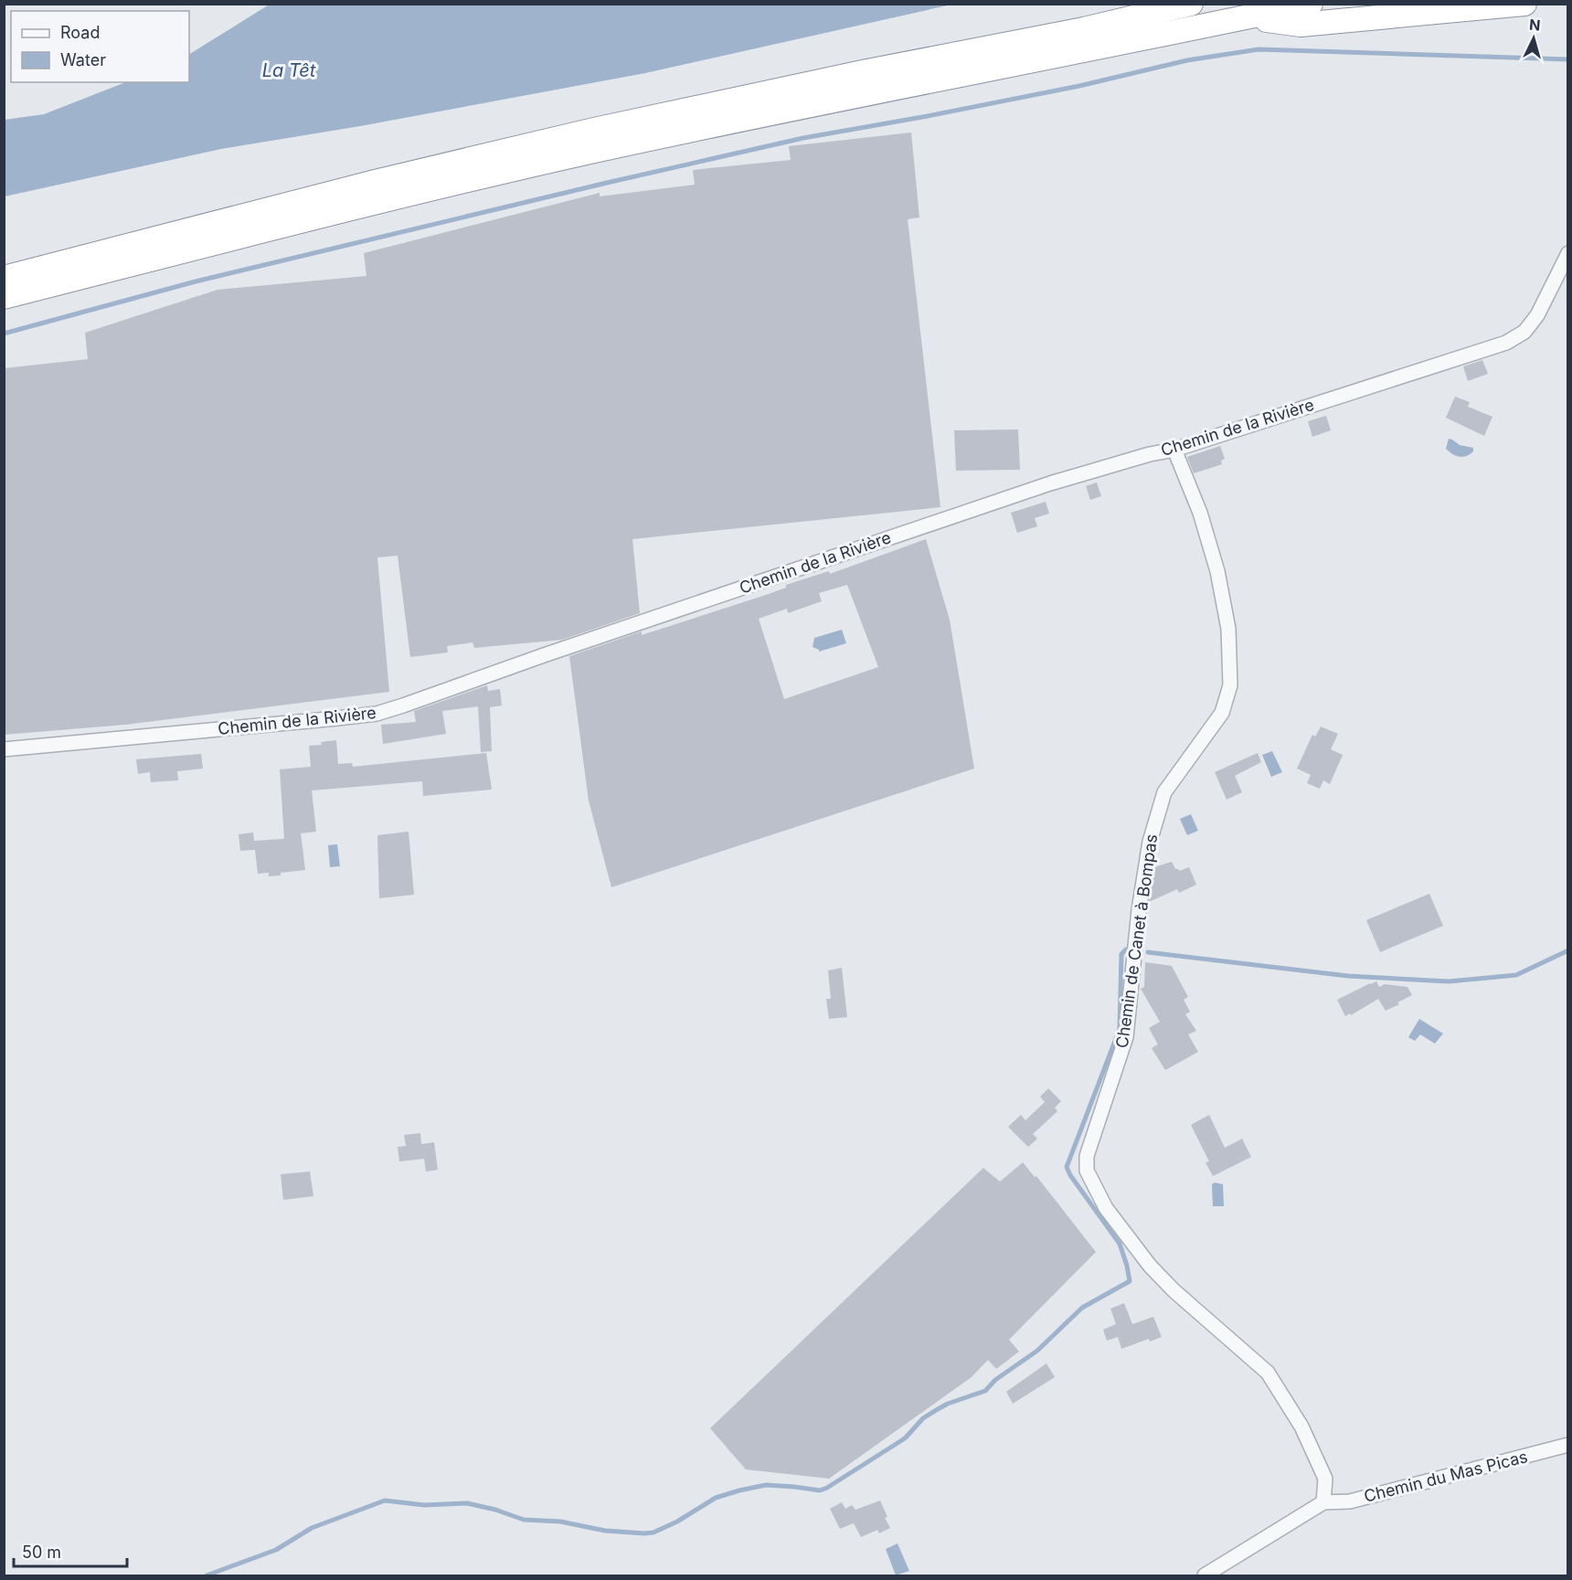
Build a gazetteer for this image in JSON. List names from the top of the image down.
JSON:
{
  "streets": {
    "street": ["Chemin de la Rivière", "Chemin de Canet à Bompas", "Chemin du Mas Picas"]
  },
  "crossings": [
    ["Chemin de la Rivière", "Chemin de Canet à Bompas"],
    ["Chemin de Canet à Bompas", "Chemin du Mas Picas"]
  ],
  "water": ["La Têt"],
  "legend": ["Road", "Water"],
  "scale_bar": "50 m",
  "north": "top"
}
